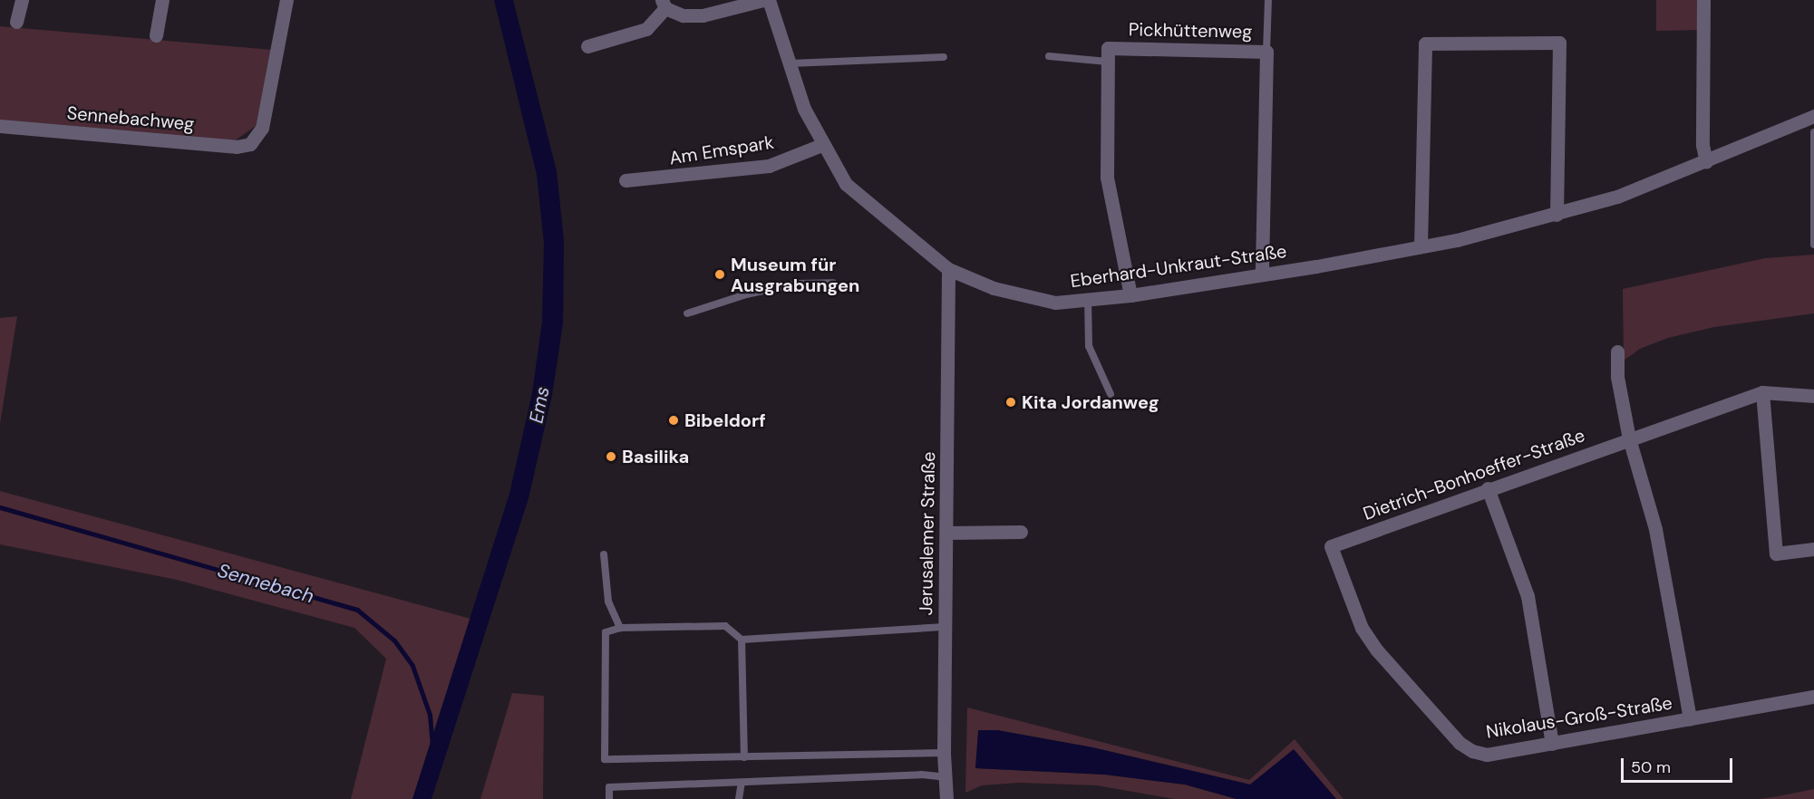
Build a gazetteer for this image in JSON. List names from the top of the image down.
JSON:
{
  "streets": {
    "street": [
      "Pickhüttenweg",
      "Sennebachweg",
      "Am Emspark",
      "Eberhard-Unkraut-Straße",
      "Dietrich-Bonhoeffer-Straße",
      "Jerusalemer Straße",
      "Nikolaus-Groß-Straße"
    ]
  },
  "crossings": [
    ["Pickhüttenweg", "Eberhard-Unkraut-Straße"],
    ["Am Emspark", "Eberhard-Unkraut-Straße"],
    ["Eberhard-Unkraut-Straße", "Jerusalemer Straße"],
    ["Dietrich-Bonhoeffer-Straße", "Nikolaus-Groß-Straße"]
  ],
  "water": ["Ems", "Sennebach"],
  "places": [
    "Museum für Ausgrabungen",
    "Kita Jordanweg",
    "Bibeldorf",
    "Basilika"
  ],
  "scale_bar": "50 m"
}
